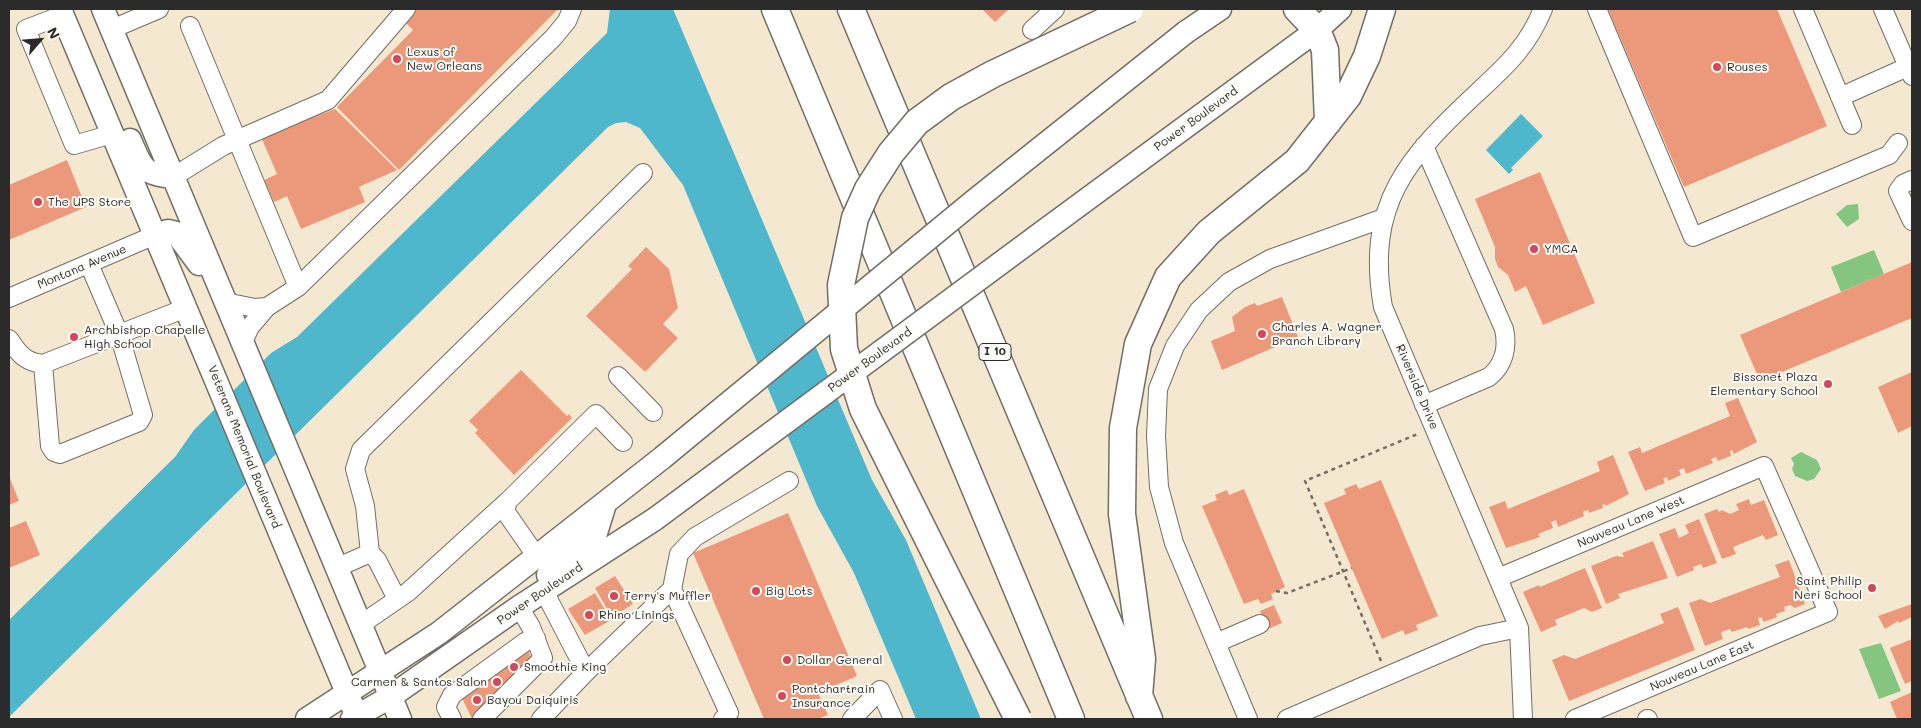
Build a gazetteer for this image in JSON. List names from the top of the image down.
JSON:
{
  "streets": {
    "highway": ["I 10"],
    "main road": ["Power Boulevard", "Veterans Memorial Boulevard"],
    "street": [
      "Montana Avenue",
      "Riverside Drive",
      "Nouveau Lane West",
      "Nouveau Lane East"
    ]
  },
  "crossings": [
    ["Power Boulevard", "Veterans Memorial Boulevard"],
    ["Montana Avenue", "Veterans Memorial Boulevard"],
    ["Riverside Drive", "Nouveau Lane West"],
    ["Nouveau Lane West", "Nouveau Lane East"]
  ],
  "places": [
    "Lexus of New Orleans",
    "Rouses",
    "The UPS Store",
    "YMCA",
    "Charles A. Wagner Branch Library",
    "Archbishop Chapelle High School",
    "Bissonet Plaza Elementary School",
    "Saint Philip Neri School",
    "Big Lots",
    "Terry's Muffler",
    "Rhino Linings",
    "Dollar General",
    "Smoothie King",
    "Carmen & Santos Salon",
    "Pontchartrain Insurance",
    "Bayou Daiquiris"
  ],
  "north": "top right"
}
